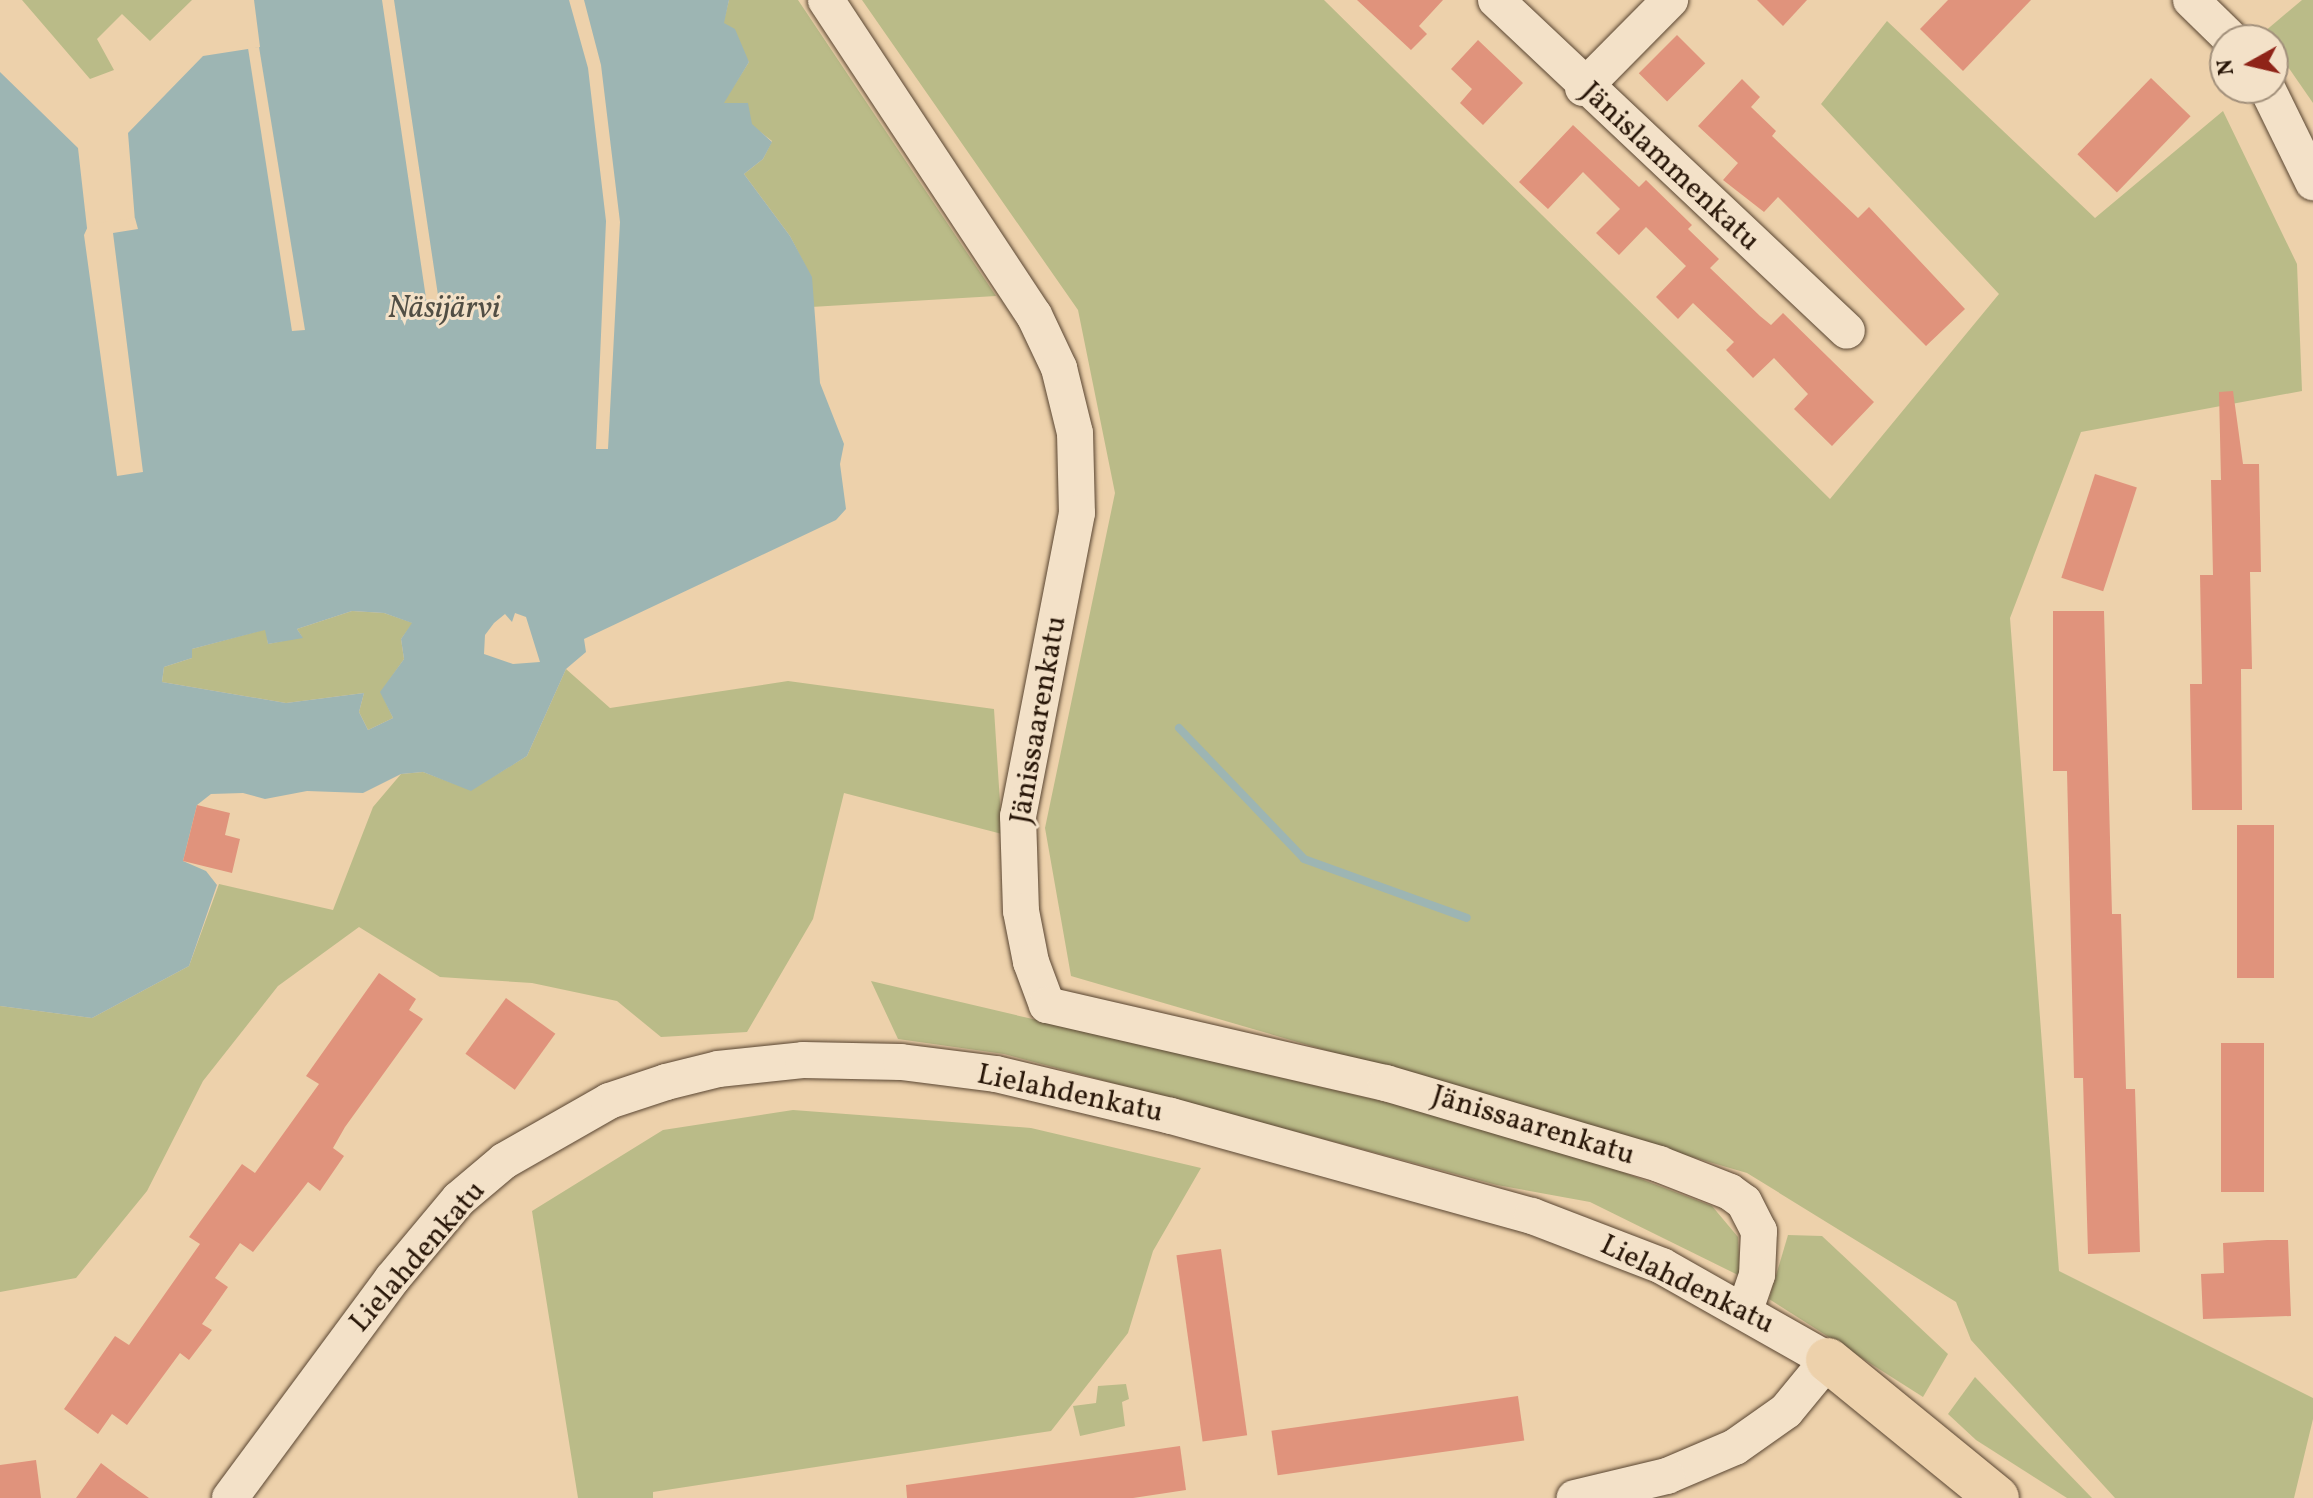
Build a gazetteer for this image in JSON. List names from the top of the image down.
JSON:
{
  "streets": {
    "main road": ["Lielahdenkatu"],
    "street": ["Jänislammenkatu", "Jänissaarenkatu"]
  },
  "crossings": [
    ["Jänissaarenkatu", "Lielahdenkatu"]
  ],
  "water": ["Näsijärvi"],
  "north": "left"
}
